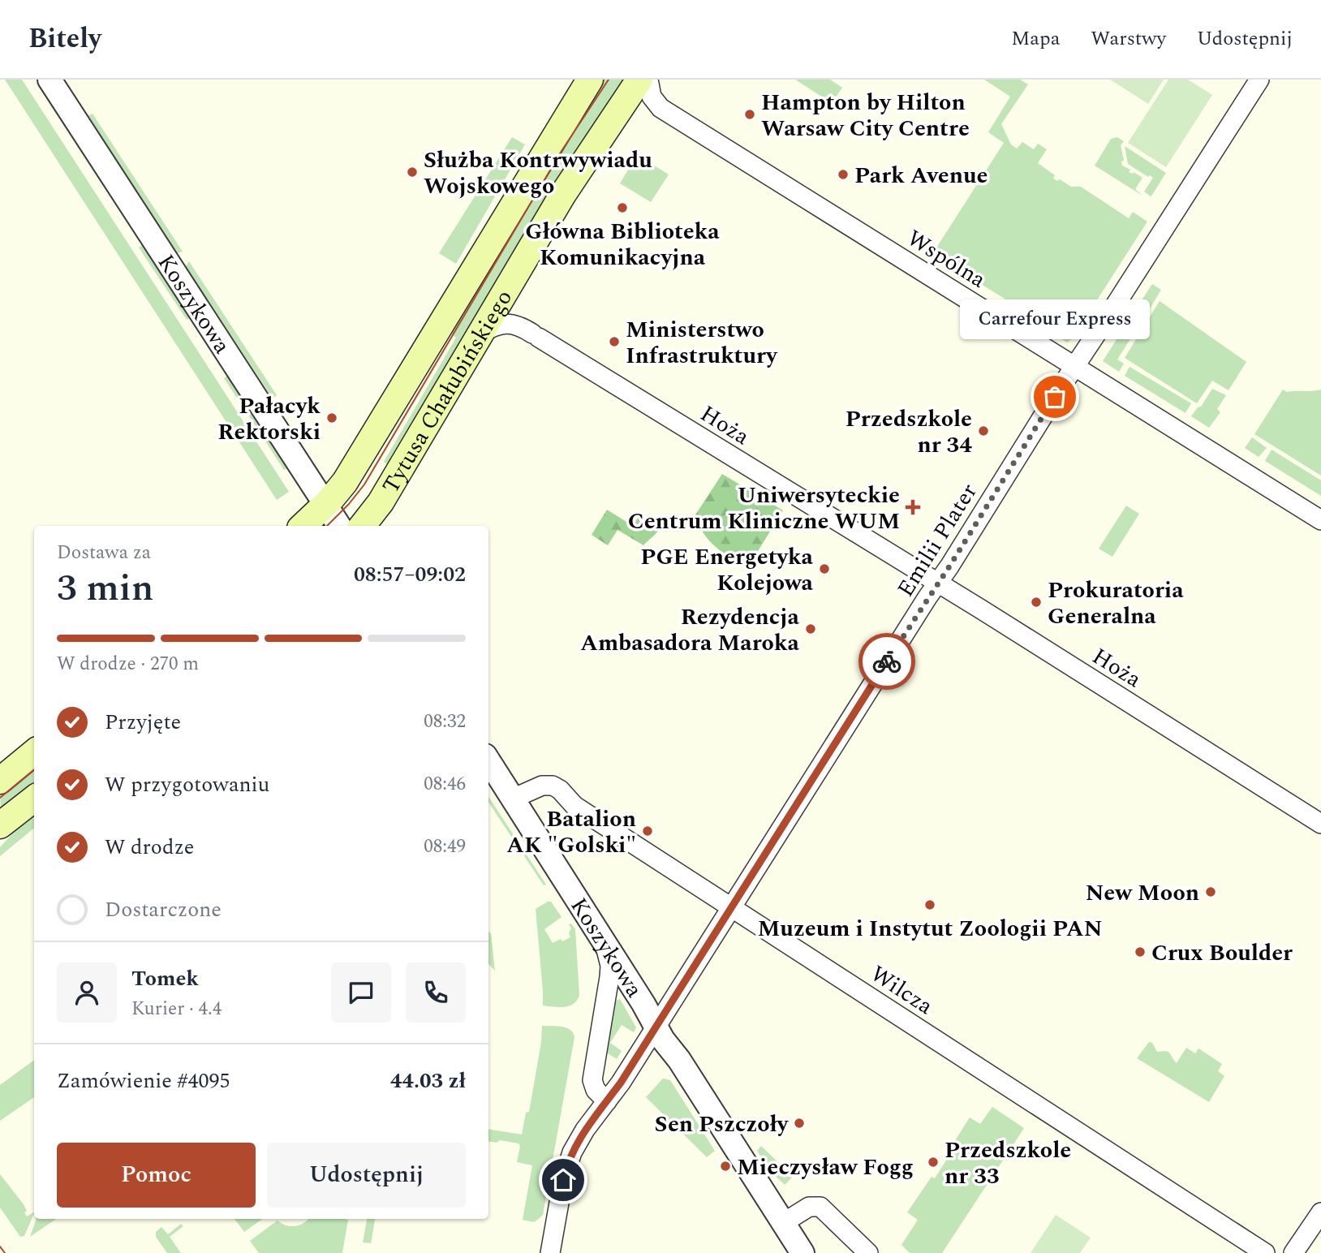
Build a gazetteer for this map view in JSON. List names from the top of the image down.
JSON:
{
  "streets": {
    "main road": ["Tytusa Chałubińskiego"],
    "street": [
      "Wspólna",
      "Koszykowa",
      "Hoża",
      "Emilii Plater",
      "Wilcza"
    ]
  },
  "crossings": [
    ["Wspólna", "Emilii Plater"],
    ["Koszykowa", "Tytusa Chałubińskiego"],
    ["Koszykowa", "Emilii Plater"],
    ["Koszykowa", "Wilcza"],
    ["Tytusa Chałubińskiego", "Hoża"],
    ["Hoża", "Emilii Plater"],
    ["Emilii Plater", "Wilcza"]
  ],
  "places": {
    "other": [
      "Hampton by Hilton Warsaw City Centre",
      "Służba Kontrwywiadu Wojskowego",
      "Park Avenue",
      "Główna Biblioteka Komunikacyjna",
      "Ministerstwo Infrastruktury",
      "Carrefour Express",
      "Pałacyk Rektorski",
      "Przedszkole nr 34",
      "PGE Energetyka Kolejowa",
      "Prokuratoria Generalna",
      "Rezydencja Ambasadora Maroka",
      "Batalion AK \"Golski\"",
      "New Moon",
      "Muzeum i Instytut Zoologii PAN",
      "Crux Boulder",
      "Sen Pszczoły",
      "Przedszkole nr 33",
      "Mieczysław Fogg"
    ],
    "health": ["Uniwersyteckie Centrum Kliniczne WUM"]
  },
  "page": {
    "header": "Bitely",
    "nav": ["Mapa", "Warstwy", "Udostępnij"],
    "bubble": "Carrefour Express",
    "heading": ["3 min", "Dostawa za", "08:57–09:02"],
    "panel": [
      "Tomek",
      "Kurier · 4.4",
      "Zamówienie #4095",
      "44.03 zł"
    ],
    "bar": "W drodze · 270 m",
    "list": [
      ["Przyjęte", "08:32"],
      ["W przygotowaniu", "08:46"],
      ["W drodze", "08:49"],
      "Dostarczone"
    ],
    "buttons": ["Pomoc", "Udostępnij"]
  }
}
